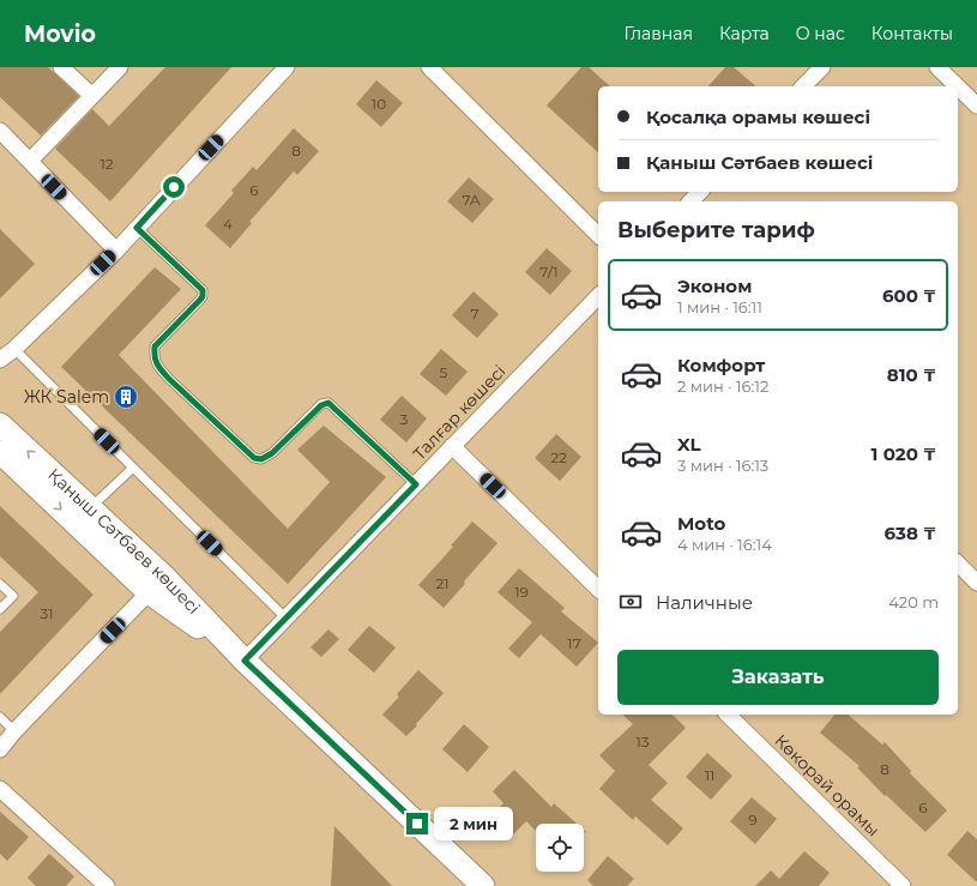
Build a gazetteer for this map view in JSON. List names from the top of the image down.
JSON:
{
  "streets": {
    "street": ["Талғар көшесі", "Қаныш Сәтбаев көшесі", "Көкорай орамы"]
  },
  "crossings": [
    ["Талғар көшесі", "Қаныш Сәтбаев көшесі"]
  ],
  "places": {
    "building": ["ЖК Salem"]
  },
  "house_numbers": [
    "10",
    "8",
    "12",
    "6",
    "7А",
    "4",
    "7/1",
    "7",
    "5",
    "3",
    "22",
    "21",
    "19",
    "31",
    "17",
    "13",
    "8",
    "11",
    "6",
    "9"
  ],
  "page": {
    "header": "Movio",
    "nav": [
      "Главная",
      "Карта",
      "О нас",
      "Контакты"
    ],
    "banner": ["Қосалқа орамы көшесі", "Қаныш Сәтбаев көшесі"],
    "heading": "Выберите тариф",
    "list": [
      {
        "name": "Эконом",
        "note": "1 мин · 16:11",
        "value": "600 ₸"
      },
      {
        "name": "Комфорт",
        "note": "2 мин · 16:12",
        "value": "810 ₸"
      },
      {
        "name": "XL",
        "note": "3 мин · 16:13",
        "value": "1 020 ₸"
      },
      {
        "name": "Moto",
        "note": "4 мин · 16:14",
        "value": "638 ₸"
      }
    ],
    "pay": ["Наличные", "420 m"],
    "buttons": "Заказать",
    "bubble": "2 мин"
  }
}
